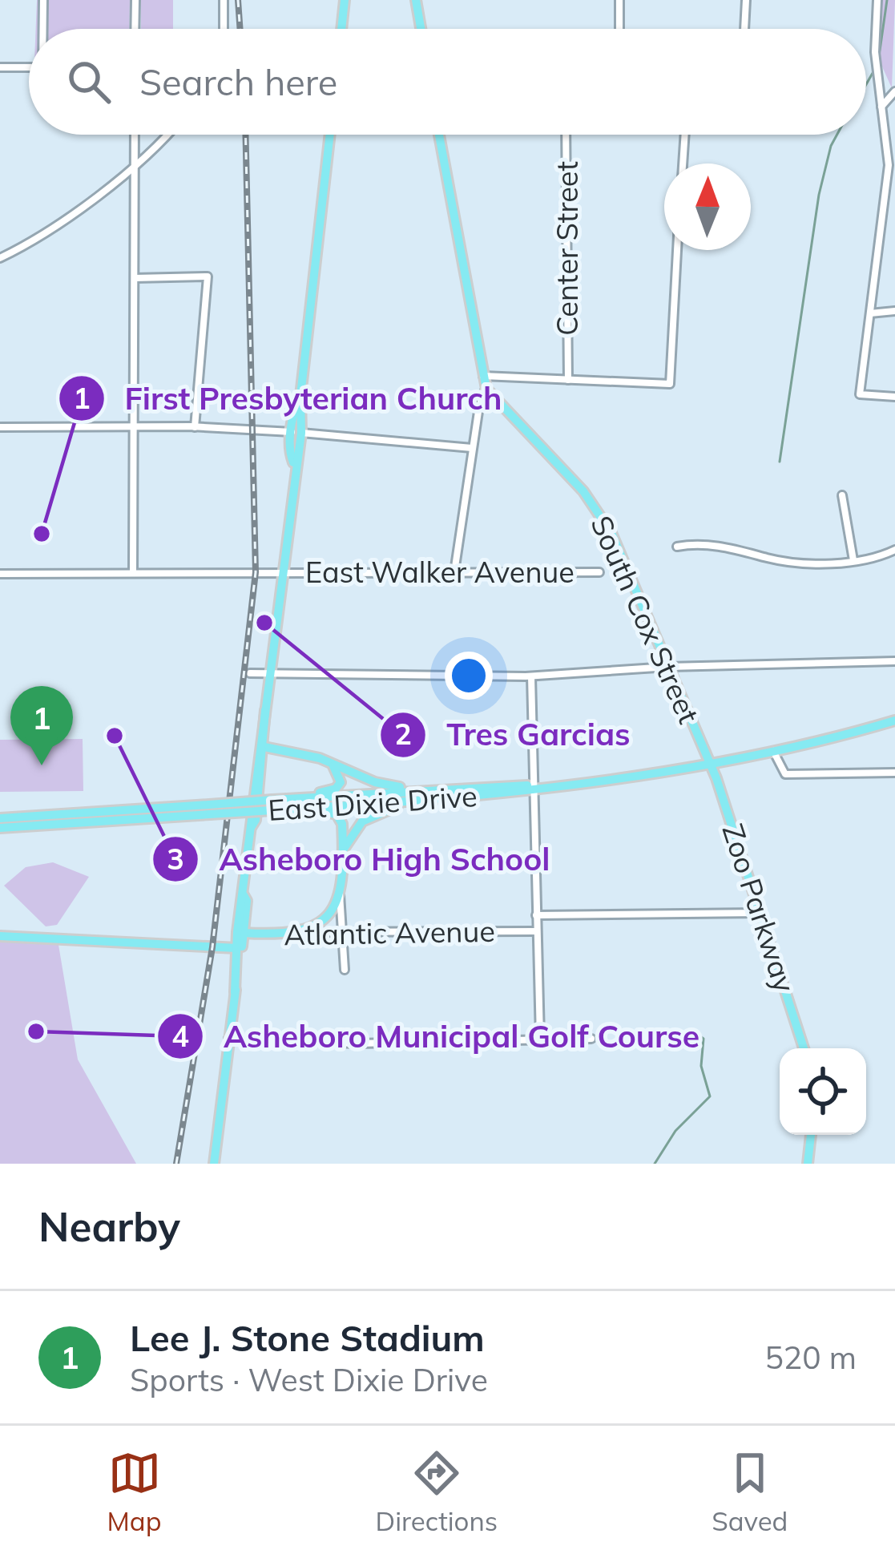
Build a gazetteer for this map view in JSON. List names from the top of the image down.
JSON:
{
  "streets": {
    "main road": [
      "South Cox Street",
      "East Dixie Drive",
      "Zoo Parkway",
      "Atlantic Avenue"
    ],
    "street": ["Center Street", "East Walker Avenue"]
  },
  "crossings": [
    ["South Cox Street", "East Dixie Drive"],
    ["South Cox Street", "Zoo Parkway"],
    ["East Dixie Drive", "Zoo Parkway"],
    ["Zoo Parkway", "Atlantic Avenue"]
  ],
  "places": [
    "First Presbyterian Church",
    "Tres Garcias",
    "Asheboro High School",
    "Asheboro Municipal Golf Course"
  ],
  "north": "top",
  "page": {
    "search": "Search here",
    "pins": "1",
    "heading": "Nearby",
    "list": [
      {
        "mark": "1",
        "name": "Lee J. Stone Stadium",
        "note": "Sports · West Dixie Drive",
        "value": "520 m"
      }
    ],
    "nav": ["Map", "Directions", "Saved"]
  }
}
